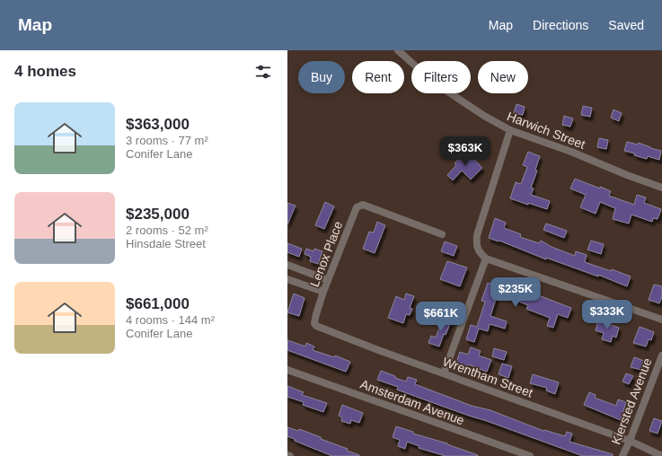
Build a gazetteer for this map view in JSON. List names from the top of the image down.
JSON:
{
  "streets": {
    "street": [
      "Harwich Street",
      "Lenox Place",
      "Wrentham Street",
      "Kiersted Avenue",
      "Amsterdam Avenue"
    ]
  },
  "crossings": [
    ["Lenox Place", "Wrentham Street"],
    ["Wrentham Street", "Kiersted Avenue"]
  ],
  "page": {
    "header": "Map",
    "nav": ["Map", "Directions", "Saved"],
    "heading": "4 homes",
    "chip": [
      "Buy",
      "Rent",
      "Filters",
      "New"
    ],
    "list": [
      {
        "name": "$363,000",
        "note": "3 rooms · 77 m² · Conifer Lane"
      },
      {
        "name": "$235,000",
        "note": "2 rooms · 52 m² · Hinsdale Street"
      },
      {
        "name": "$661,000",
        "note": "4 rooms · 144 m² · Conifer Lane"
      }
    ],
    "price": [
      "$363K",
      "$235K",
      "$333K",
      "$661K"
    ]
  }
}
